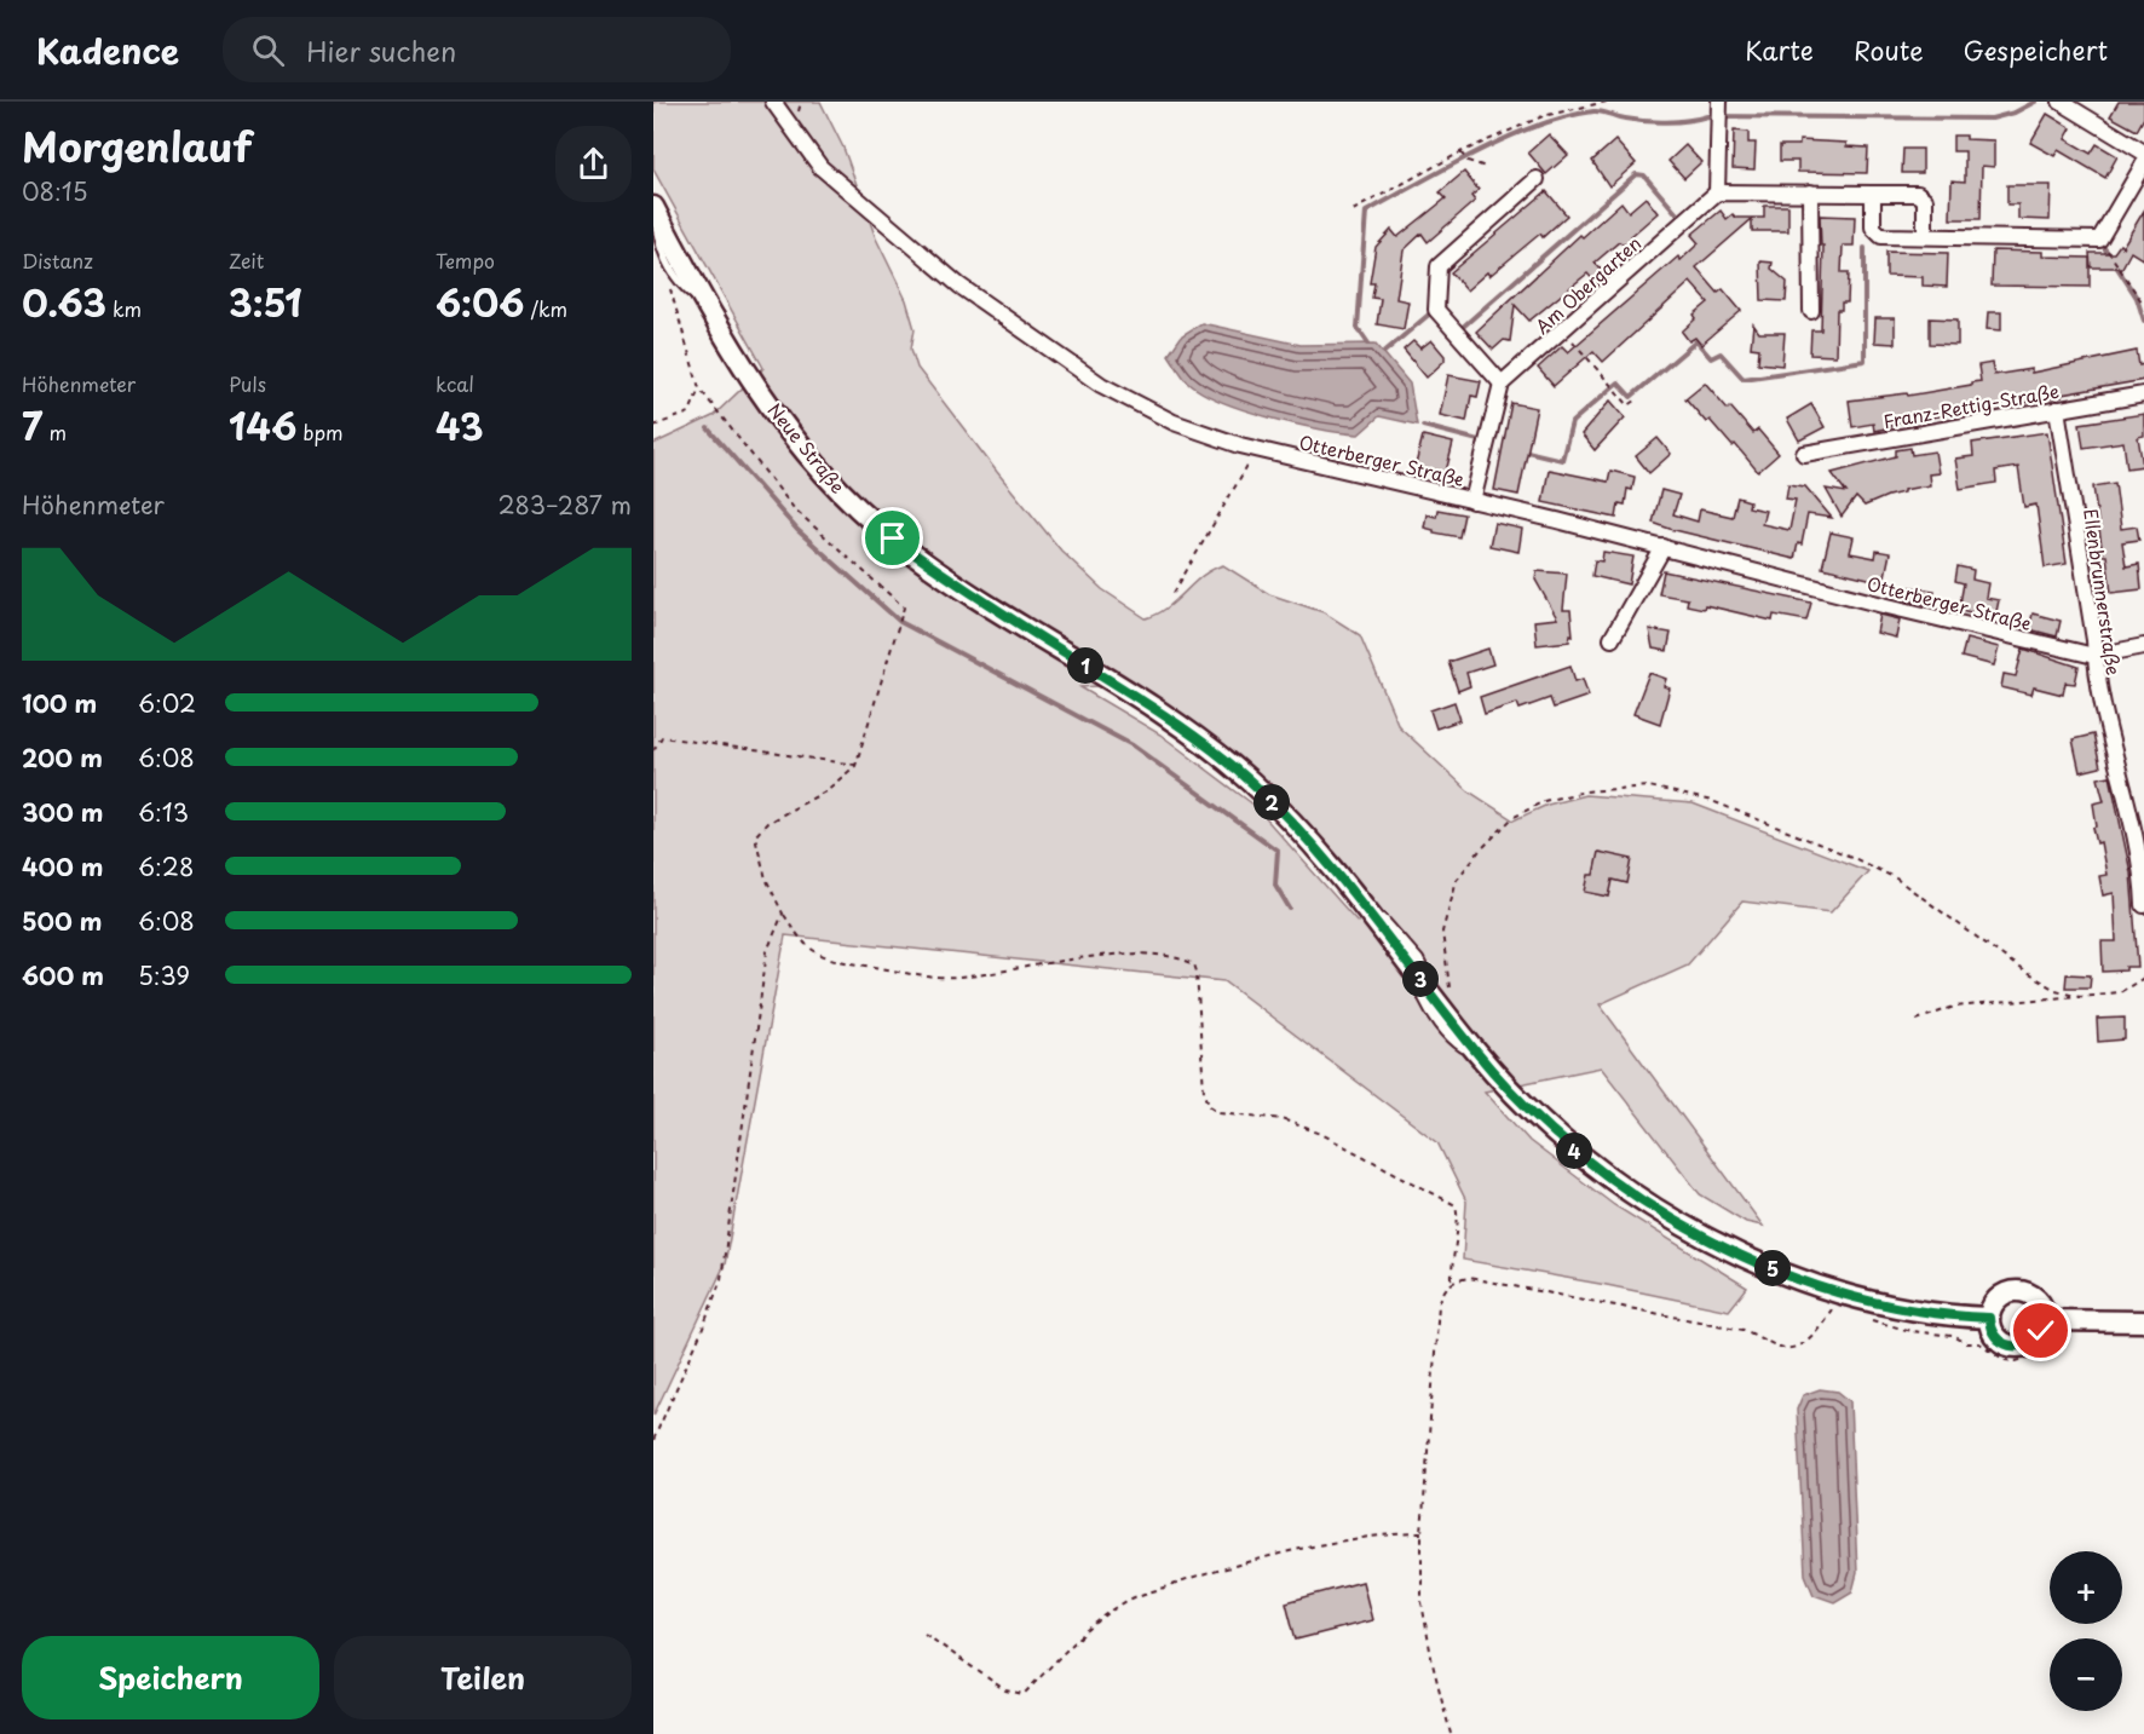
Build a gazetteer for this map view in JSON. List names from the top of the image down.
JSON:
{
  "streets": {
    "main road": ["Neue Straße"],
    "street": [
      "Am Obergarten",
      "Franz-Rettig-Straße",
      "Otterberger Straße",
      "Ellenbrunnerstraße"
    ]
  },
  "crossings": [
    ["Franz-Rettig-Straße", "Ellenbrunnerstraße"],
    ["Otterberger Straße", "Ellenbrunnerstraße"]
  ],
  "page": {
    "header": "Kadence",
    "search": "Hier suchen",
    "nav": ["Karte", "Route", "Gespeichert"],
    "heading": ["Morgenlauf", "08:15"],
    "stats": [
      ["Distanz", "0.63 km"],
      ["Zeit", "3:51"],
      ["Tempo", "6:06 /km"],
      ["Höhenmeter", "7 m"],
      ["Puls", "146 bpm"],
      ["kcal", "43"]
    ],
    "chart": ["Höhenmeter", "283–287 m"],
    "pins": [
      "1",
      "2",
      "3",
      "4",
      "5"
    ],
    "list": [
      {
        "name": "100 m",
        "note": "6:02"
      },
      {
        "name": "200 m",
        "note": "6:08"
      },
      {
        "name": "300 m",
        "note": "6:13"
      },
      {
        "name": "400 m",
        "note": "6:28"
      },
      {
        "name": "500 m",
        "note": "6:08"
      },
      {
        "name": "600 m",
        "note": "5:39"
      }
    ],
    "map_buttons": ["+", "−"],
    "buttons": ["Speichern", "Teilen"]
  }
}
